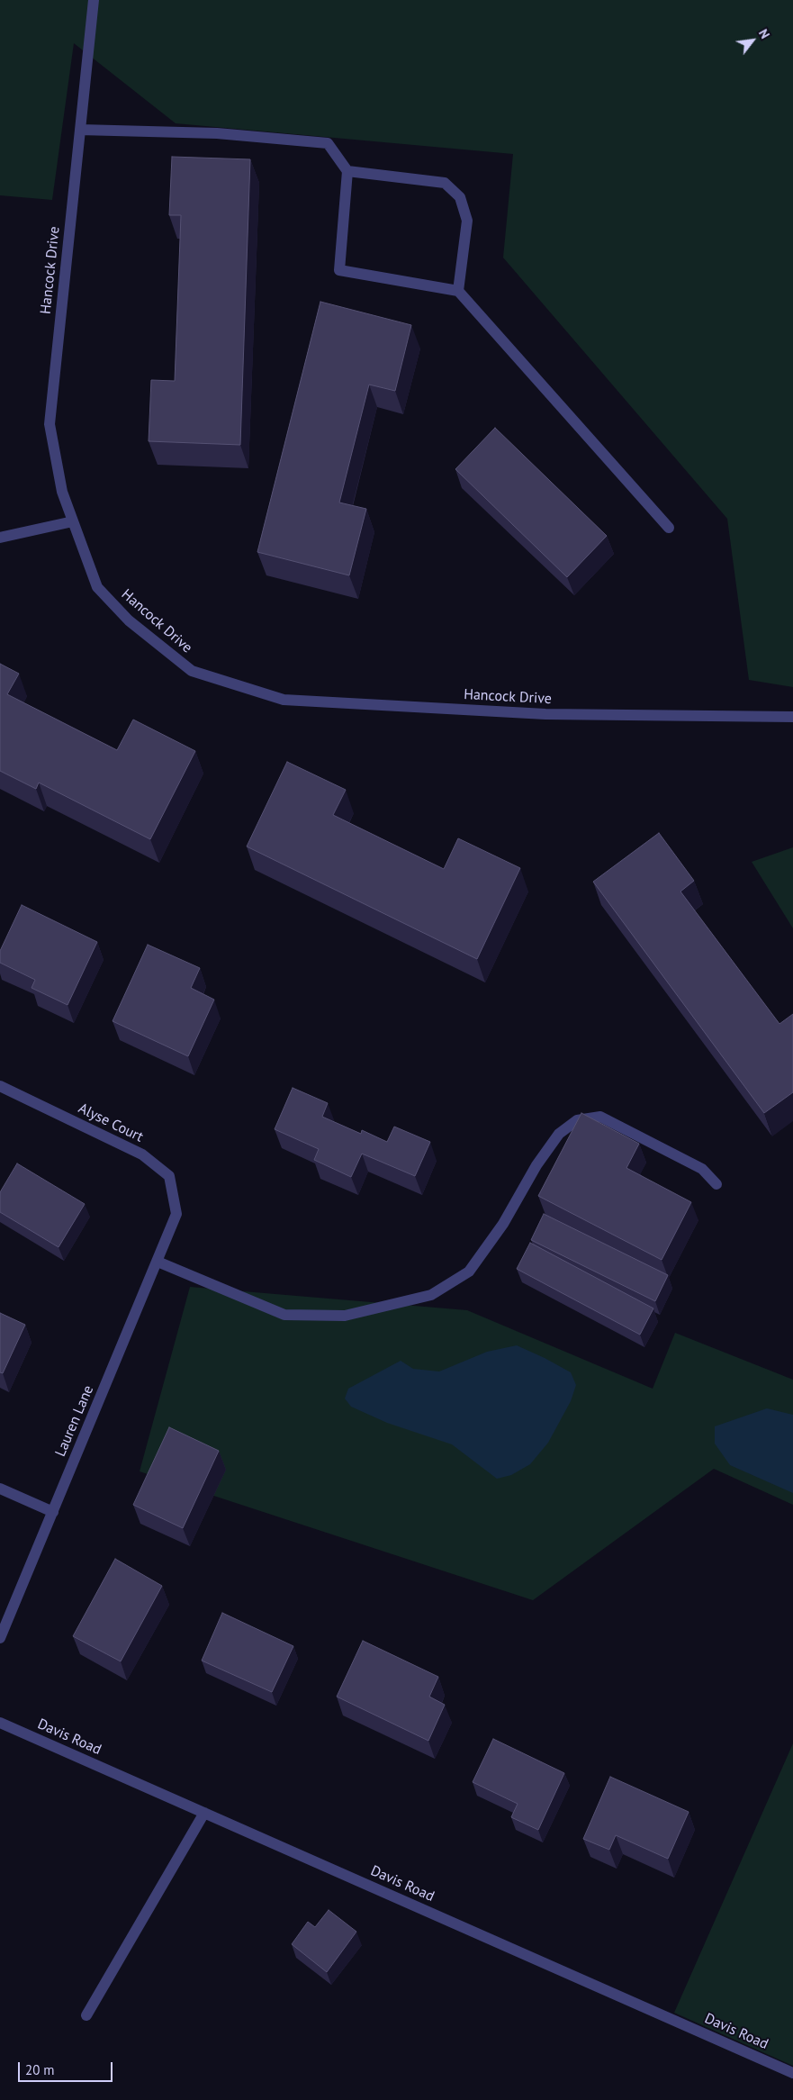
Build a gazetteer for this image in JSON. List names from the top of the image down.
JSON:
{
  "streets": {
    "street": [
      "Hancock Drive",
      "Alyse Court",
      "Lauren Lane",
      "Davis Road"
    ]
  },
  "crossings": [
    ["Alyse Court", "Lauren Lane"]
  ],
  "scale_bar": "20 m",
  "north": "top right"
}
